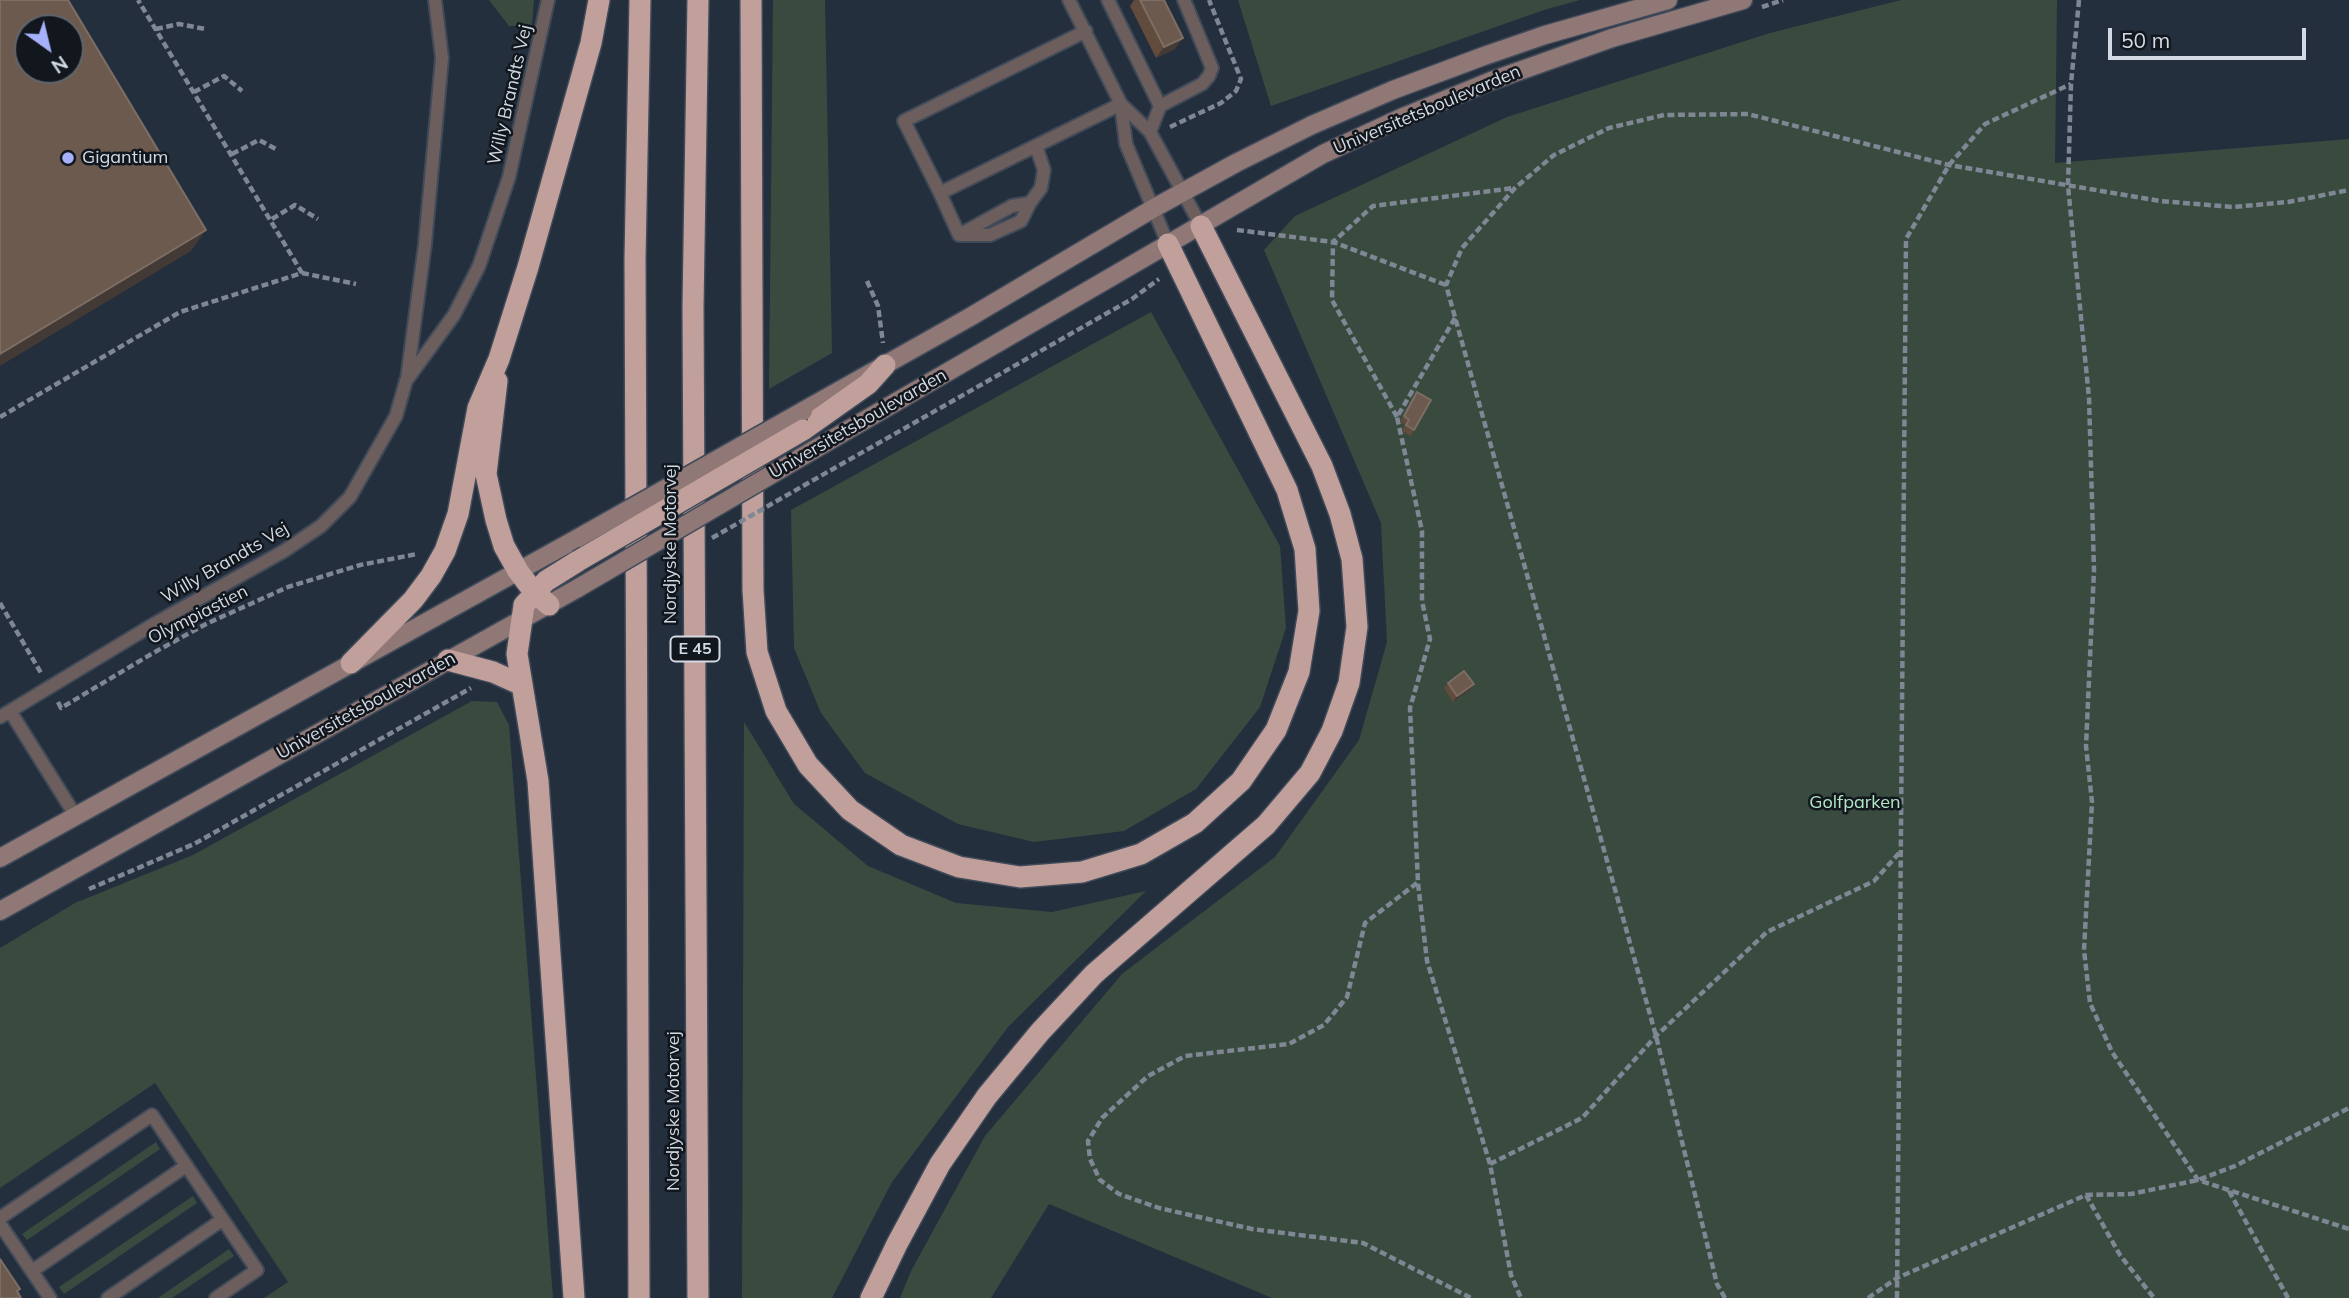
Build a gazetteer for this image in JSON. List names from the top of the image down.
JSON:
{
  "streets": {
    "highway": ["Nordjyske Motorvej", "E 45"],
    "main road": ["Universitetsboulevarden"],
    "lane": ["Willy Brandts Vej"],
    "path": ["Olympiastien"]
  },
  "crossings": [
    ["Willy Brandts Vej", "Olympiastien"]
  ],
  "parks": ["Golfparken"],
  "places": ["Gigantium"],
  "scale_bar": "50 m",
  "north": "bottom right"
}
